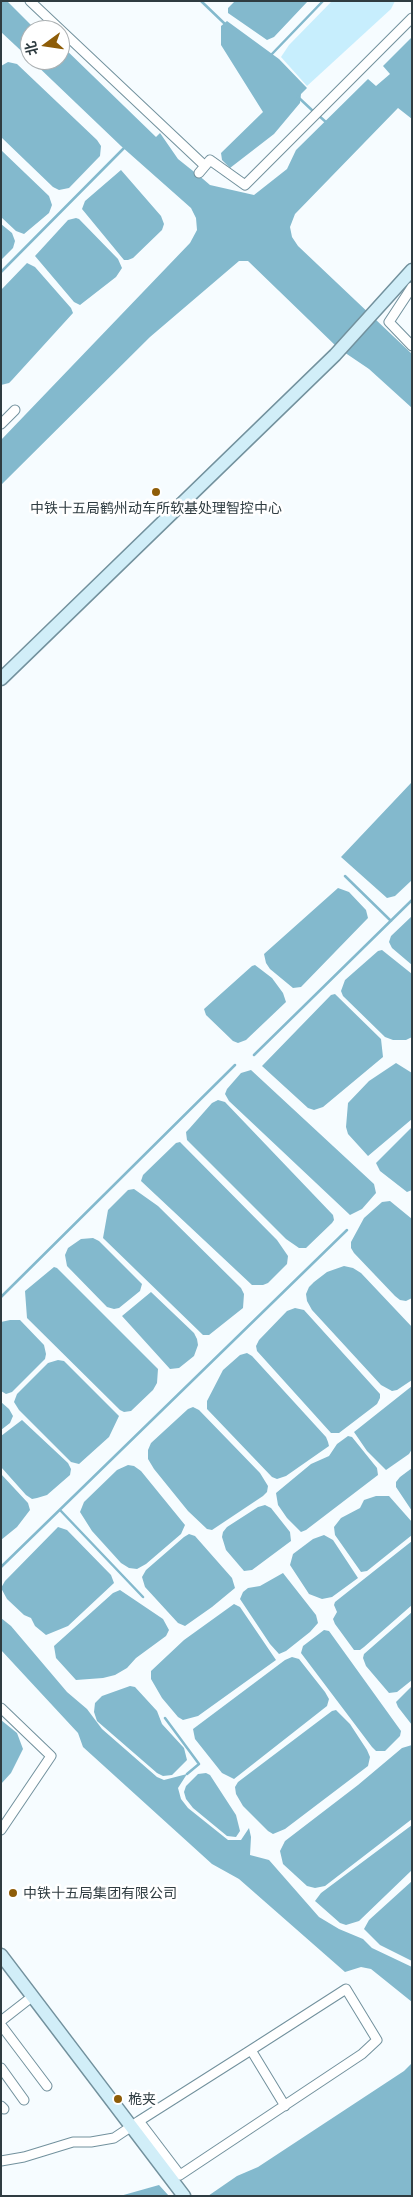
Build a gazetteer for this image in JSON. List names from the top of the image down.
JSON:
{
  "places": ["中铁十五局鹤州动车所软基处理智控中心", "中铁十五局集团有限公司", "桅夹"],
  "north": "left"
}
